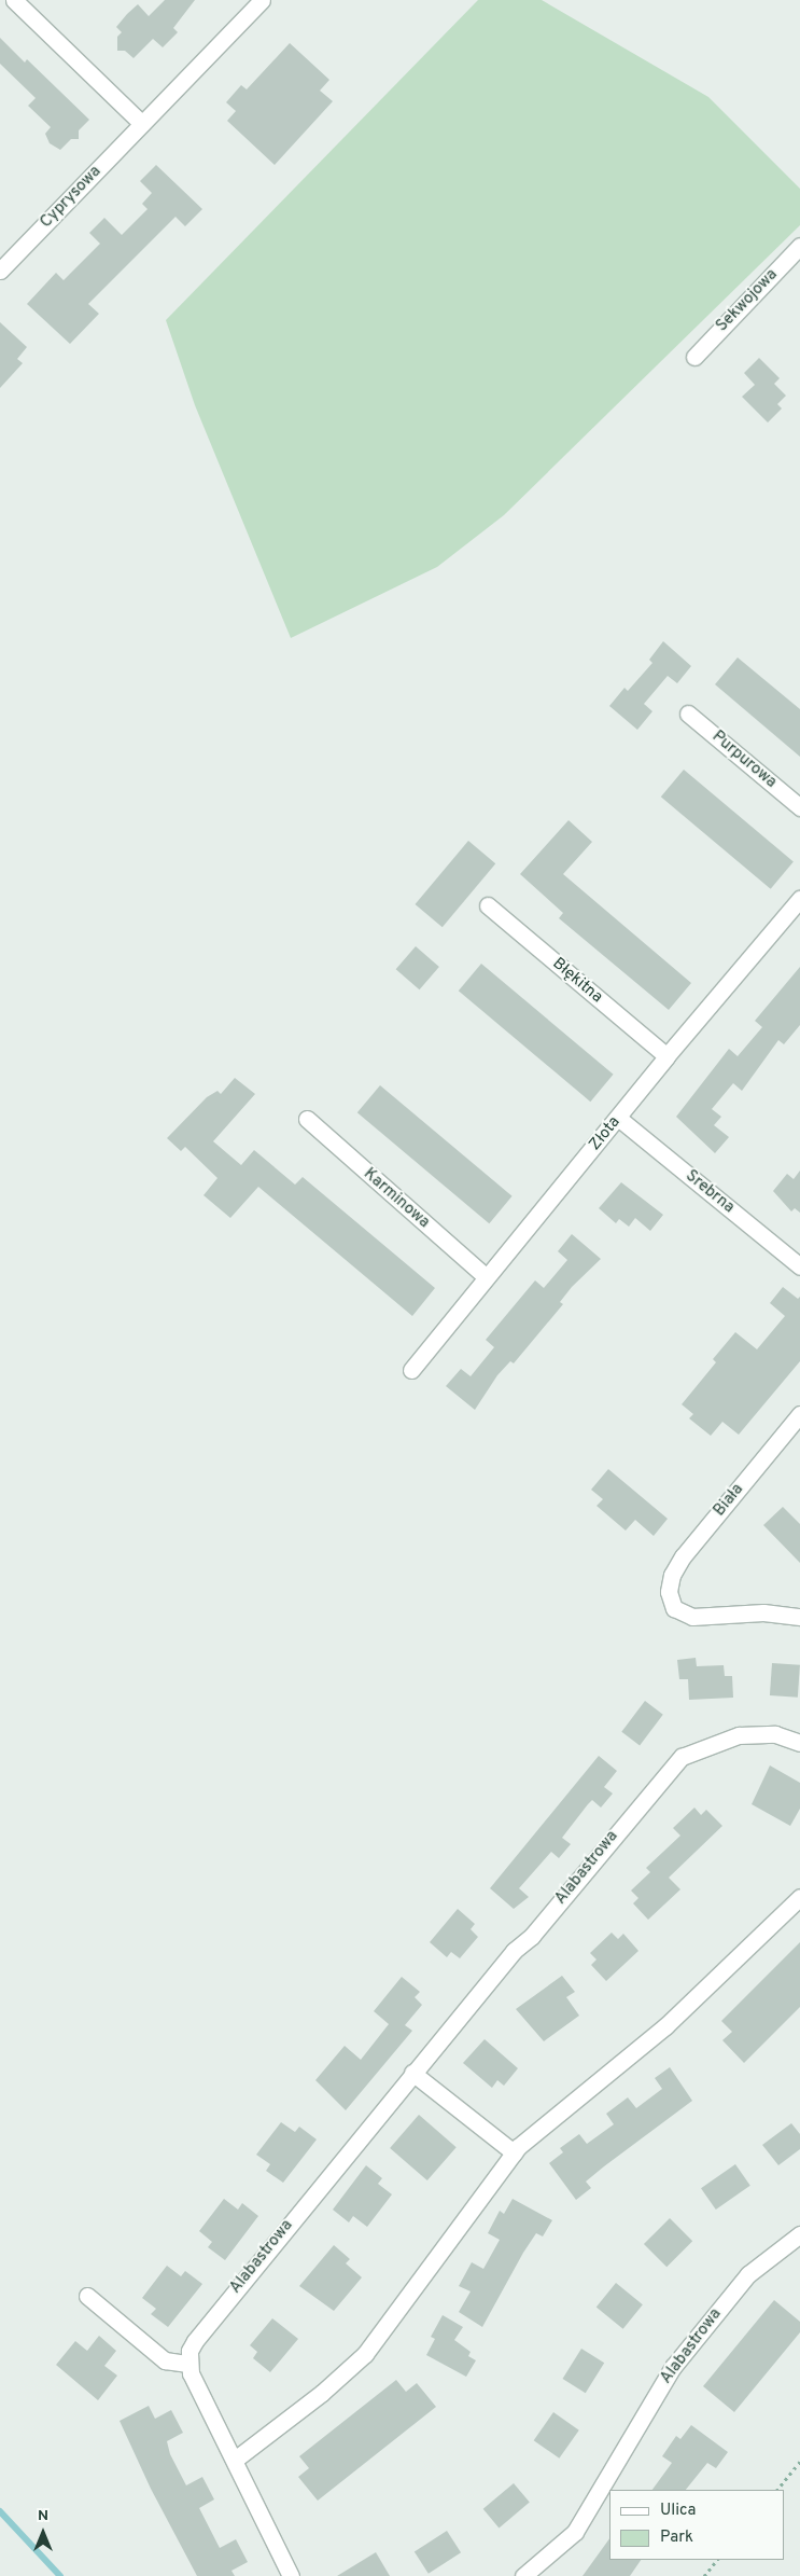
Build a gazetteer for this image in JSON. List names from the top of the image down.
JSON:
{
  "streets": {
    "street": [
      "Cyprysowa",
      "Sekwojowa",
      "Purpurowa",
      "Błękitna",
      "Złota",
      "Srebrna",
      "Karminowa",
      "Biała",
      "Alabastrowa"
    ]
  },
  "crossings": [
    ["Błękitna", "Złota"],
    ["Złota", "Srebrna"],
    ["Złota", "Karminowa"]
  ],
  "legend": ["Ulica", "Park"],
  "north": "top"
}
